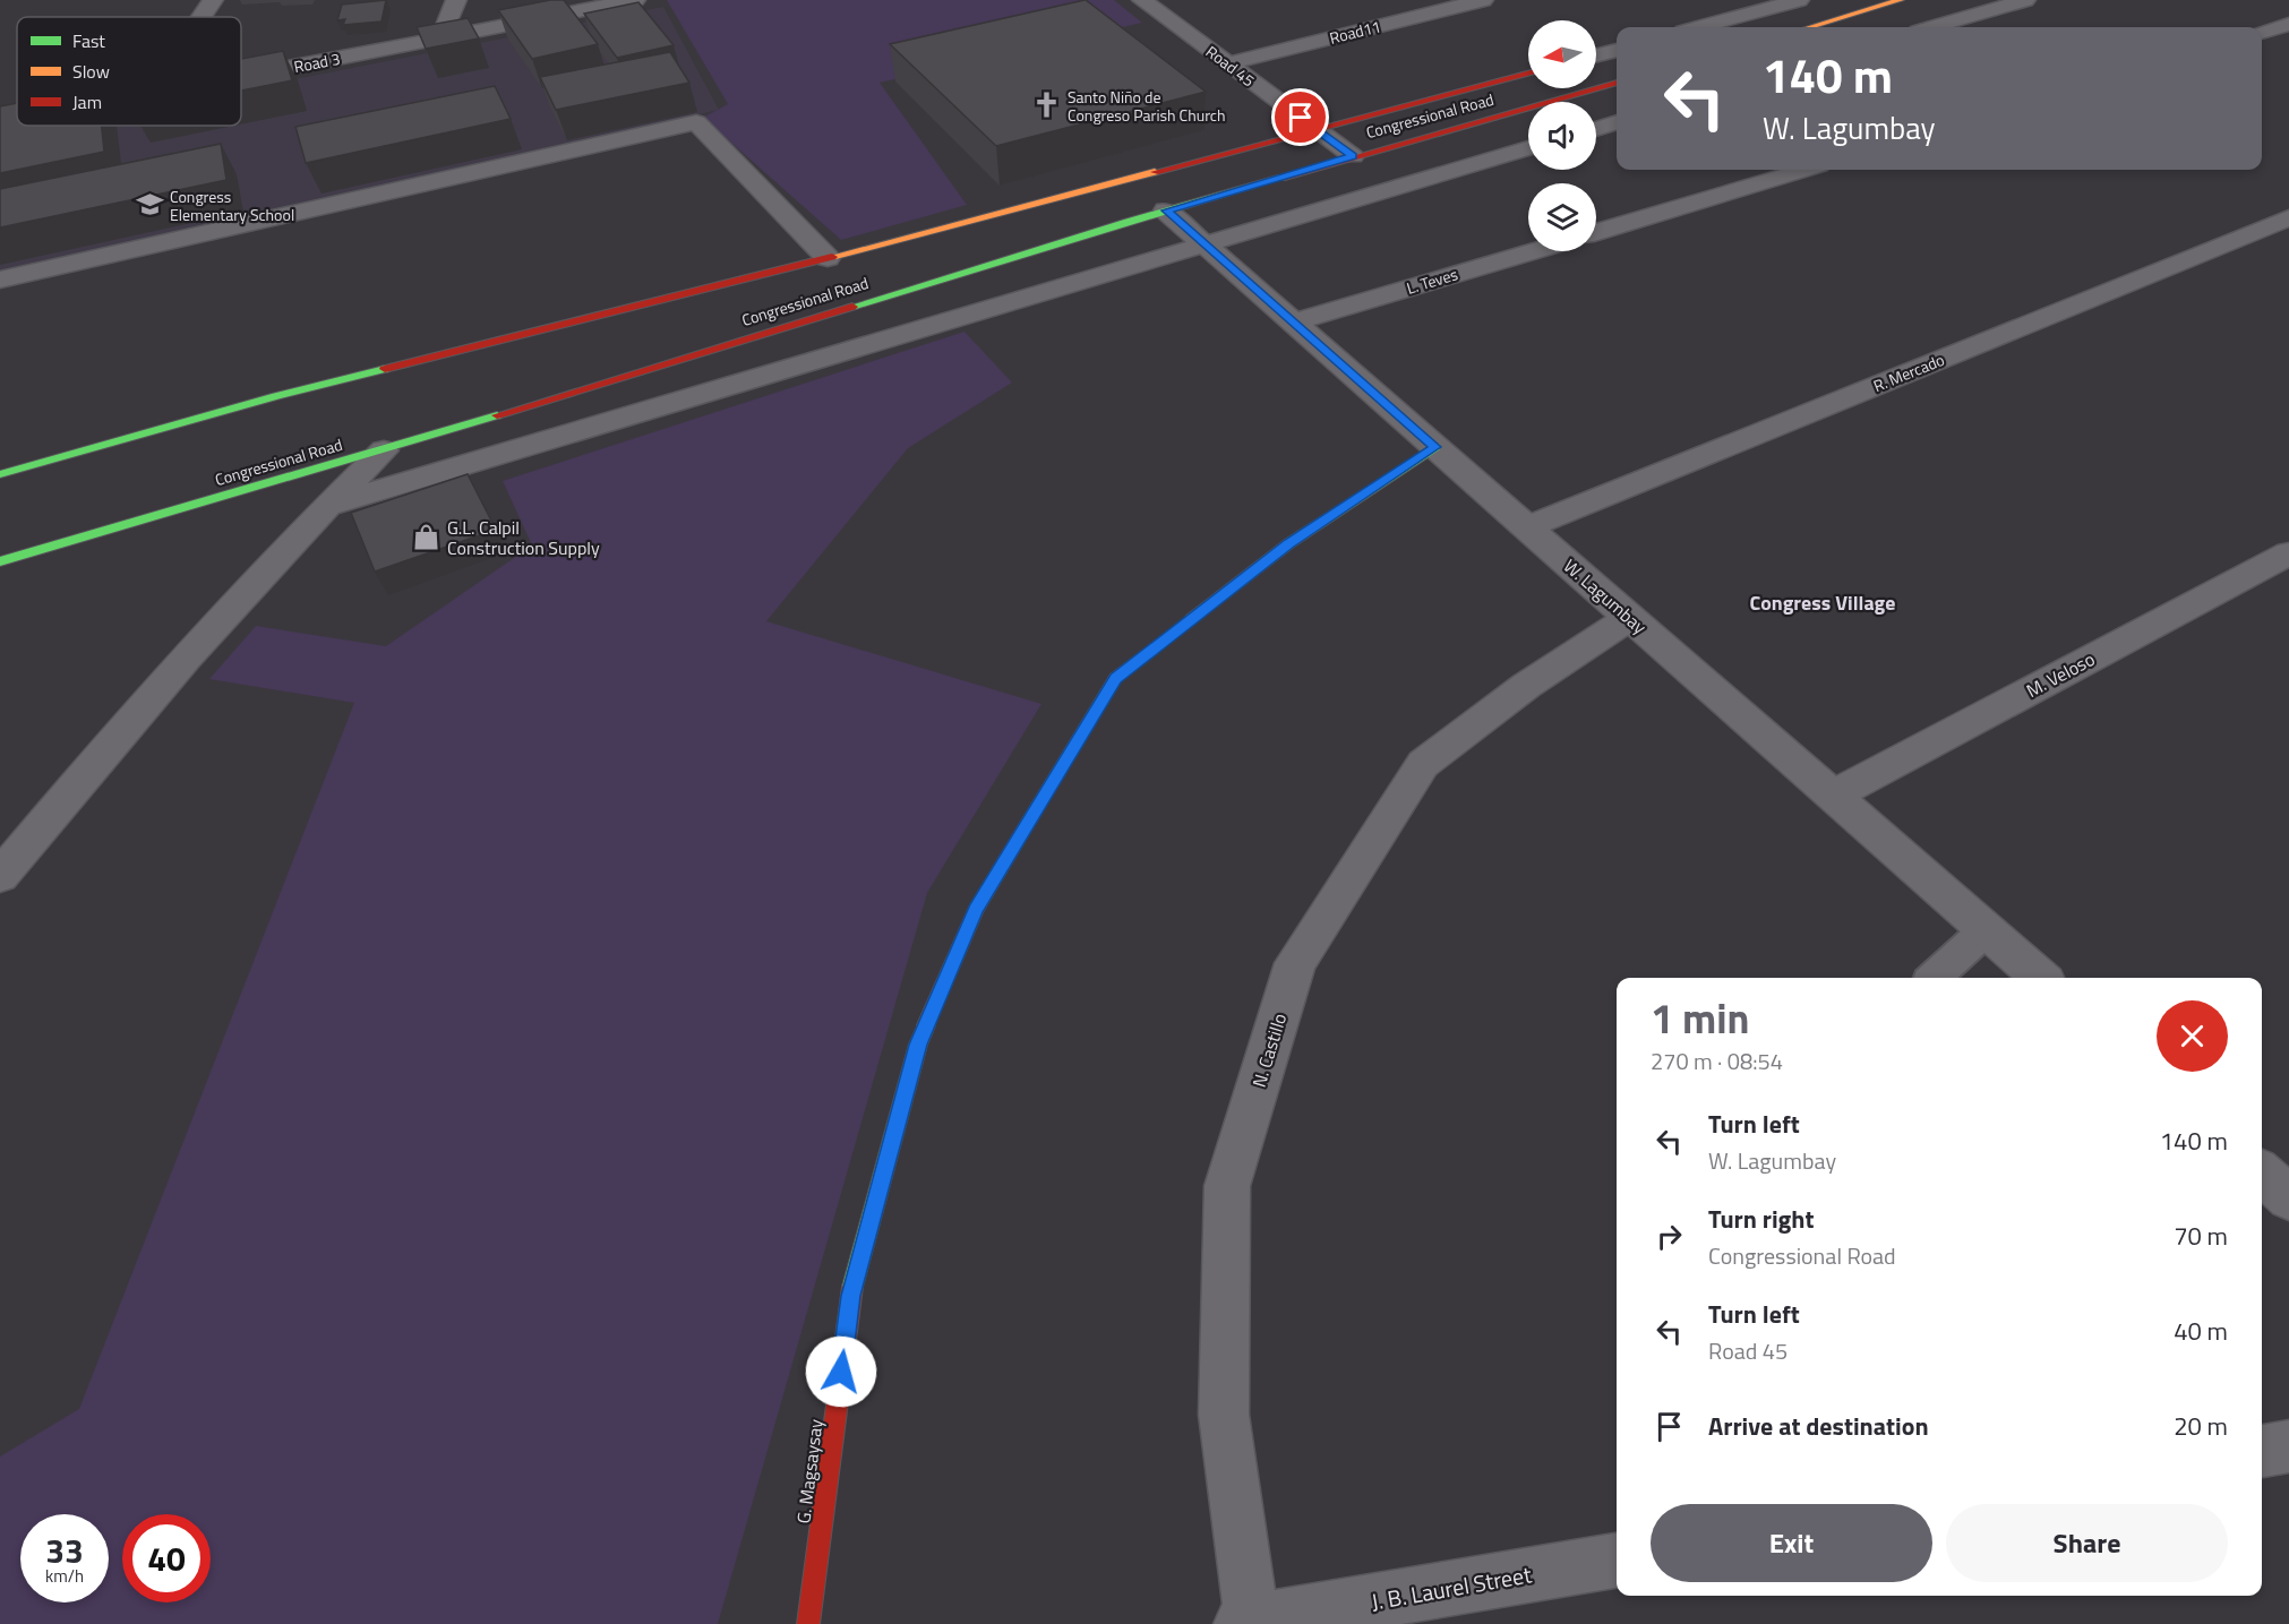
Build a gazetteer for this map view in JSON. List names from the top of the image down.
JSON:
{
  "streets": {
    "street": [
      "Road11",
      "Road 3",
      "Road 45",
      "Congressional Road",
      "L. Teves",
      "R. Mercado",
      "W. Lagumbay",
      "M. Veloso",
      "N. Castillo",
      "G. Magsaysay",
      "J. B. Laurel Street"
    ]
  },
  "crossings": [
    ["Road11", "Road 45"],
    ["Road 45", "Congressional Road"],
    ["Congressional Road", "W. Lagumbay"],
    ["L. Teves", "W. Lagumbay"],
    ["R. Mercado", "W. Lagumbay"],
    ["W. Lagumbay", "M. Veloso"],
    ["W. Lagumbay", "N. Castillo"],
    ["W. Lagumbay", "G. Magsaysay"],
    ["N. Castillo", "J. B. Laurel Street"]
  ],
  "districts": ["Congress Village"],
  "places": {
    "church": ["Santo Niño de Congreso Parish Church"],
    "school or university": ["Congress Elementary School"],
    "shop": ["G.L. Calpil Construction Supply"]
  },
  "legend": ["Fast", "Slow", "Jam"],
  "north": "left",
  "page": {
    "turn": ["140 m", "W. Lagumbay"],
    "heading": ["1 min", "270 m · 08:54"],
    "list": [
      {
        "name": "Turn left",
        "note": "W. Lagumbay",
        "value": "140 m"
      },
      {
        "name": "Turn right",
        "note": "Congressional Road",
        "value": "70 m"
      },
      {
        "name": "Turn left",
        "note": "Road 45",
        "value": "40 m"
      },
      {
        "name": "Arrive at destination",
        "value": "20 m"
      }
    ],
    "buttons": ["Exit", "Share"],
    "speed": "33 km/h",
    "limit": "40"
  }
}
